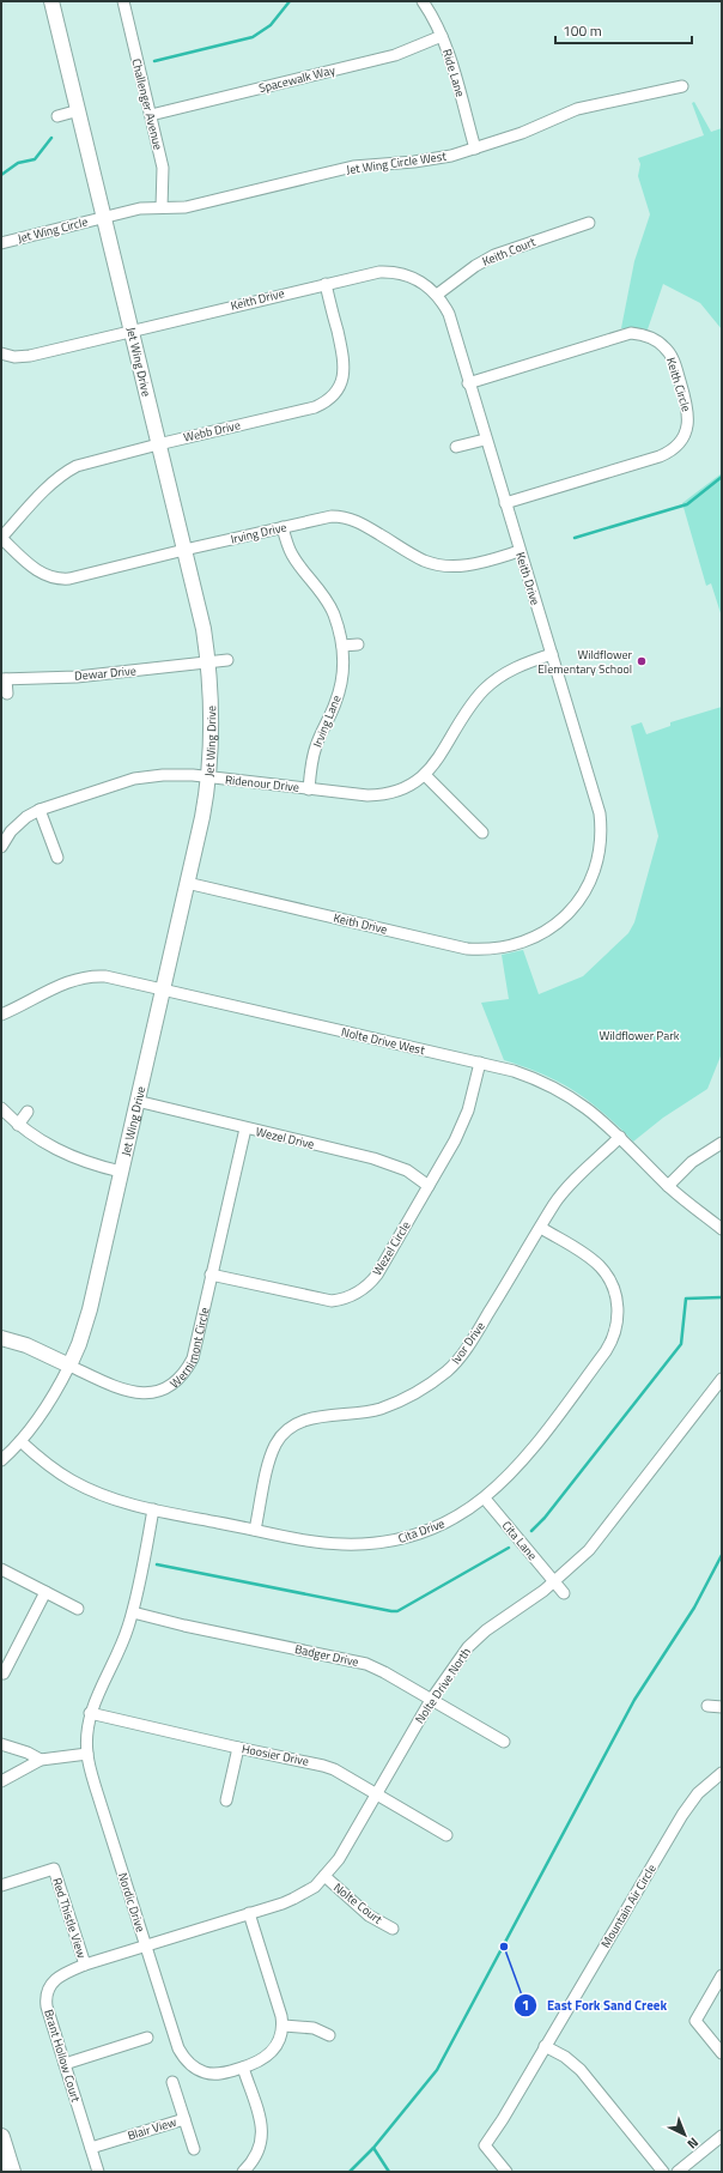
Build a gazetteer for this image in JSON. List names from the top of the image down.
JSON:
{
  "streets": {
    "main road": ["Jet Wing Drive", "Wernimont Circle"],
    "street": [
      "Ride Lane",
      "Spacewalk Way",
      "Challenger Avenue",
      "Jet Wing Circle West",
      "Jet Wing Circle",
      "Keith Court",
      "Keith Drive",
      "Keith Circle",
      "Webb Drive",
      "Irving Drive",
      "Dewar Drive",
      "Irving Lane",
      "Ridenour Drive",
      "Nolte Drive West",
      "Wezel Drive",
      "Wezel Circle",
      "Ivor Drive",
      "Cita Drive",
      "Cita Lane",
      "Badger Drive",
      "Nolte Drive North",
      "Hoosier Drive",
      "Nordic Drive",
      "Nolte Court",
      "Mountain Air Circle",
      "Red Thistle View",
      "Brant Hollow Court",
      "Blair View"
    ]
  },
  "crossings": [
    ["Ride Lane", "Spacewalk Way"],
    ["Ride Lane", "Jet Wing Circle West"],
    ["Spacewalk Way", "Challenger Avenue"],
    ["Challenger Avenue", "Jet Wing Circle West"],
    ["Jet Wing Circle West", "Jet Wing Circle"],
    ["Jet Wing Circle West", "Jet Wing Drive"],
    ["Jet Wing Circle", "Jet Wing Drive"],
    ["Keith Court", "Keith Drive"],
    ["Keith Drive", "Jet Wing Drive"],
    ["Keith Drive", "Keith Circle"],
    ["Keith Drive", "Webb Drive"],
    ["Keith Drive", "Irving Drive"],
    ["Keith Drive", "Ridenour Drive"],
    ["Jet Wing Drive", "Webb Drive"],
    ["Jet Wing Drive", "Irving Drive"],
    ["Jet Wing Drive", "Dewar Drive"],
    ["Jet Wing Drive", "Ridenour Drive"],
    ["Jet Wing Drive", "Nolte Drive West"],
    ["Jet Wing Drive", "Wezel Drive"],
    ["Jet Wing Drive", "Wernimont Circle"],
    ["Jet Wing Drive", "Cita Drive"],
    ["Webb Drive", "Irving Drive"],
    ["Irving Drive", "Irving Lane"],
    ["Irving Lane", "Ridenour Drive"],
    ["Nolte Drive West", "Wezel Circle"],
    ["Nolte Drive West", "Ivor Drive"],
    ["Wezel Drive", "Wezel Circle"],
    ["Wezel Drive", "Wernimont Circle"],
    ["Wezel Circle", "Wernimont Circle"],
    ["Ivor Drive", "Cita Drive"],
    ["Cita Drive", "Cita Lane"],
    ["Cita Drive", "Nordic Drive"],
    ["Cita Lane", "Nolte Drive North"],
    ["Badger Drive", "Nolte Drive North"],
    ["Badger Drive", "Nordic Drive"],
    ["Nolte Drive North", "Hoosier Drive"],
    ["Nolte Drive North", "Nordic Drive"],
    ["Nolte Drive North", "Nolte Court"],
    ["Nolte Drive North", "Brant Hollow Court"],
    ["Hoosier Drive", "Nordic Drive"],
    ["Nordic Drive", "Brant Hollow Court"],
    ["Red Thistle View", "Brant Hollow Court"],
    ["Brant Hollow Court", "Blair View"]
  ],
  "parks": ["Wildflower Park"],
  "places": ["Wildflower Elementary School", "East Fork Sand Creek"],
  "scale_bar": "100 m",
  "north": "bottom right"
}
